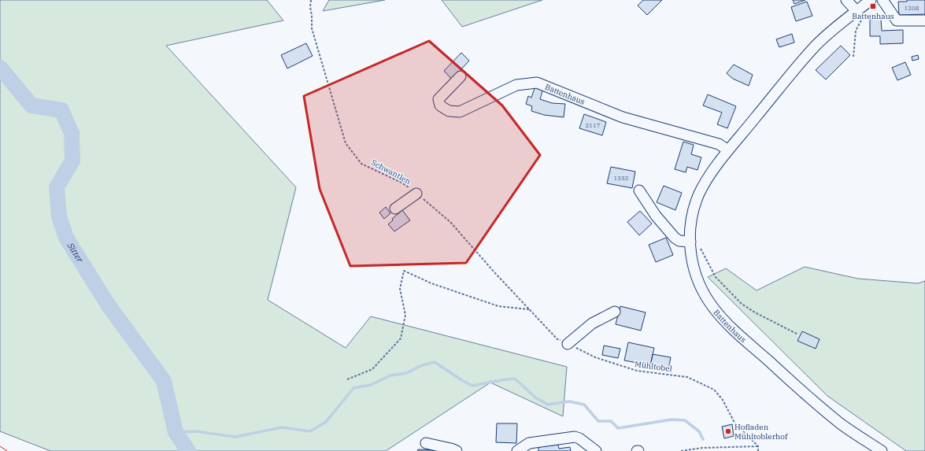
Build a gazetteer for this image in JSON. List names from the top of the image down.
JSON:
{
  "streets": {
    "street": ["Battenhaus"],
    "path": ["Schwantlen", "Mühltobel"]
  },
  "crossings": [
    ["Schwantlen", "Mühltobel"]
  ],
  "water": ["Sitter"],
  "places": {
    "transit": ["Battenhaus"],
    "other": ["Hofladen Mühltoblerhof"]
  },
  "house_numbers": ["1208", "2117", "1332"]
}
